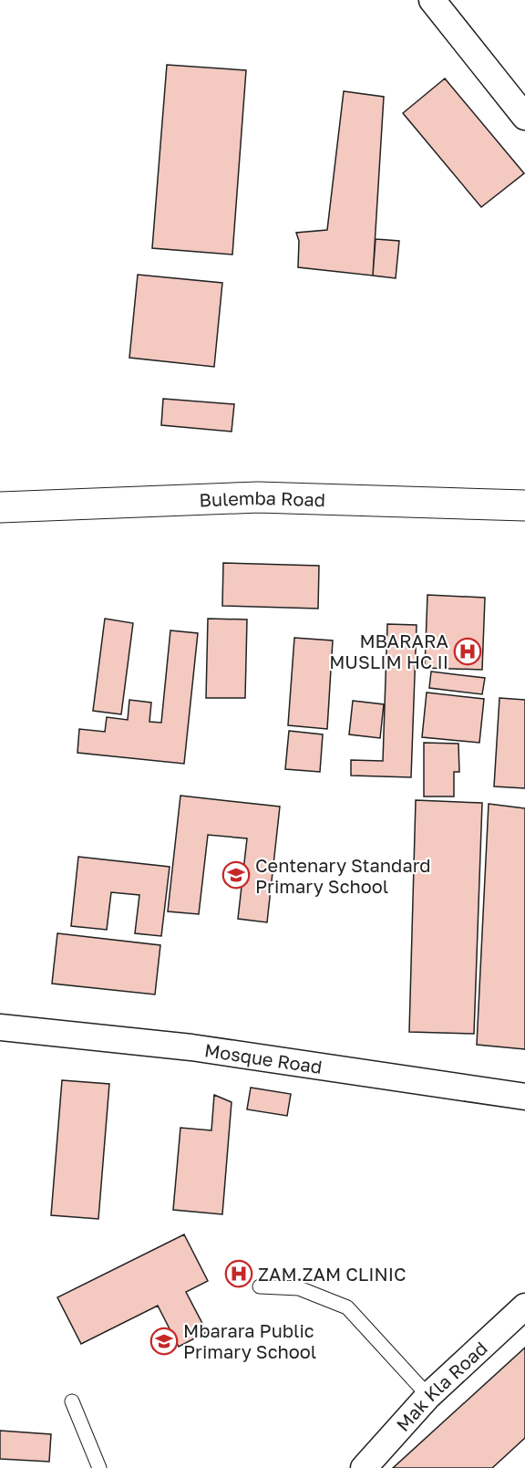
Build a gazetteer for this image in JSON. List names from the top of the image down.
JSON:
{
  "streets": {
    "main road": ["Bulemba Road"],
    "street": ["Mosque Road", "Mak Kla Road"]
  },
  "places": {
    "hospital": ["MBARARA MUSLIM HC II", "ZAM.ZAM CLINIC"],
    "school or university": ["Centenary Standard Primary School", "Mbarara Public Primary School"]
  }
}
